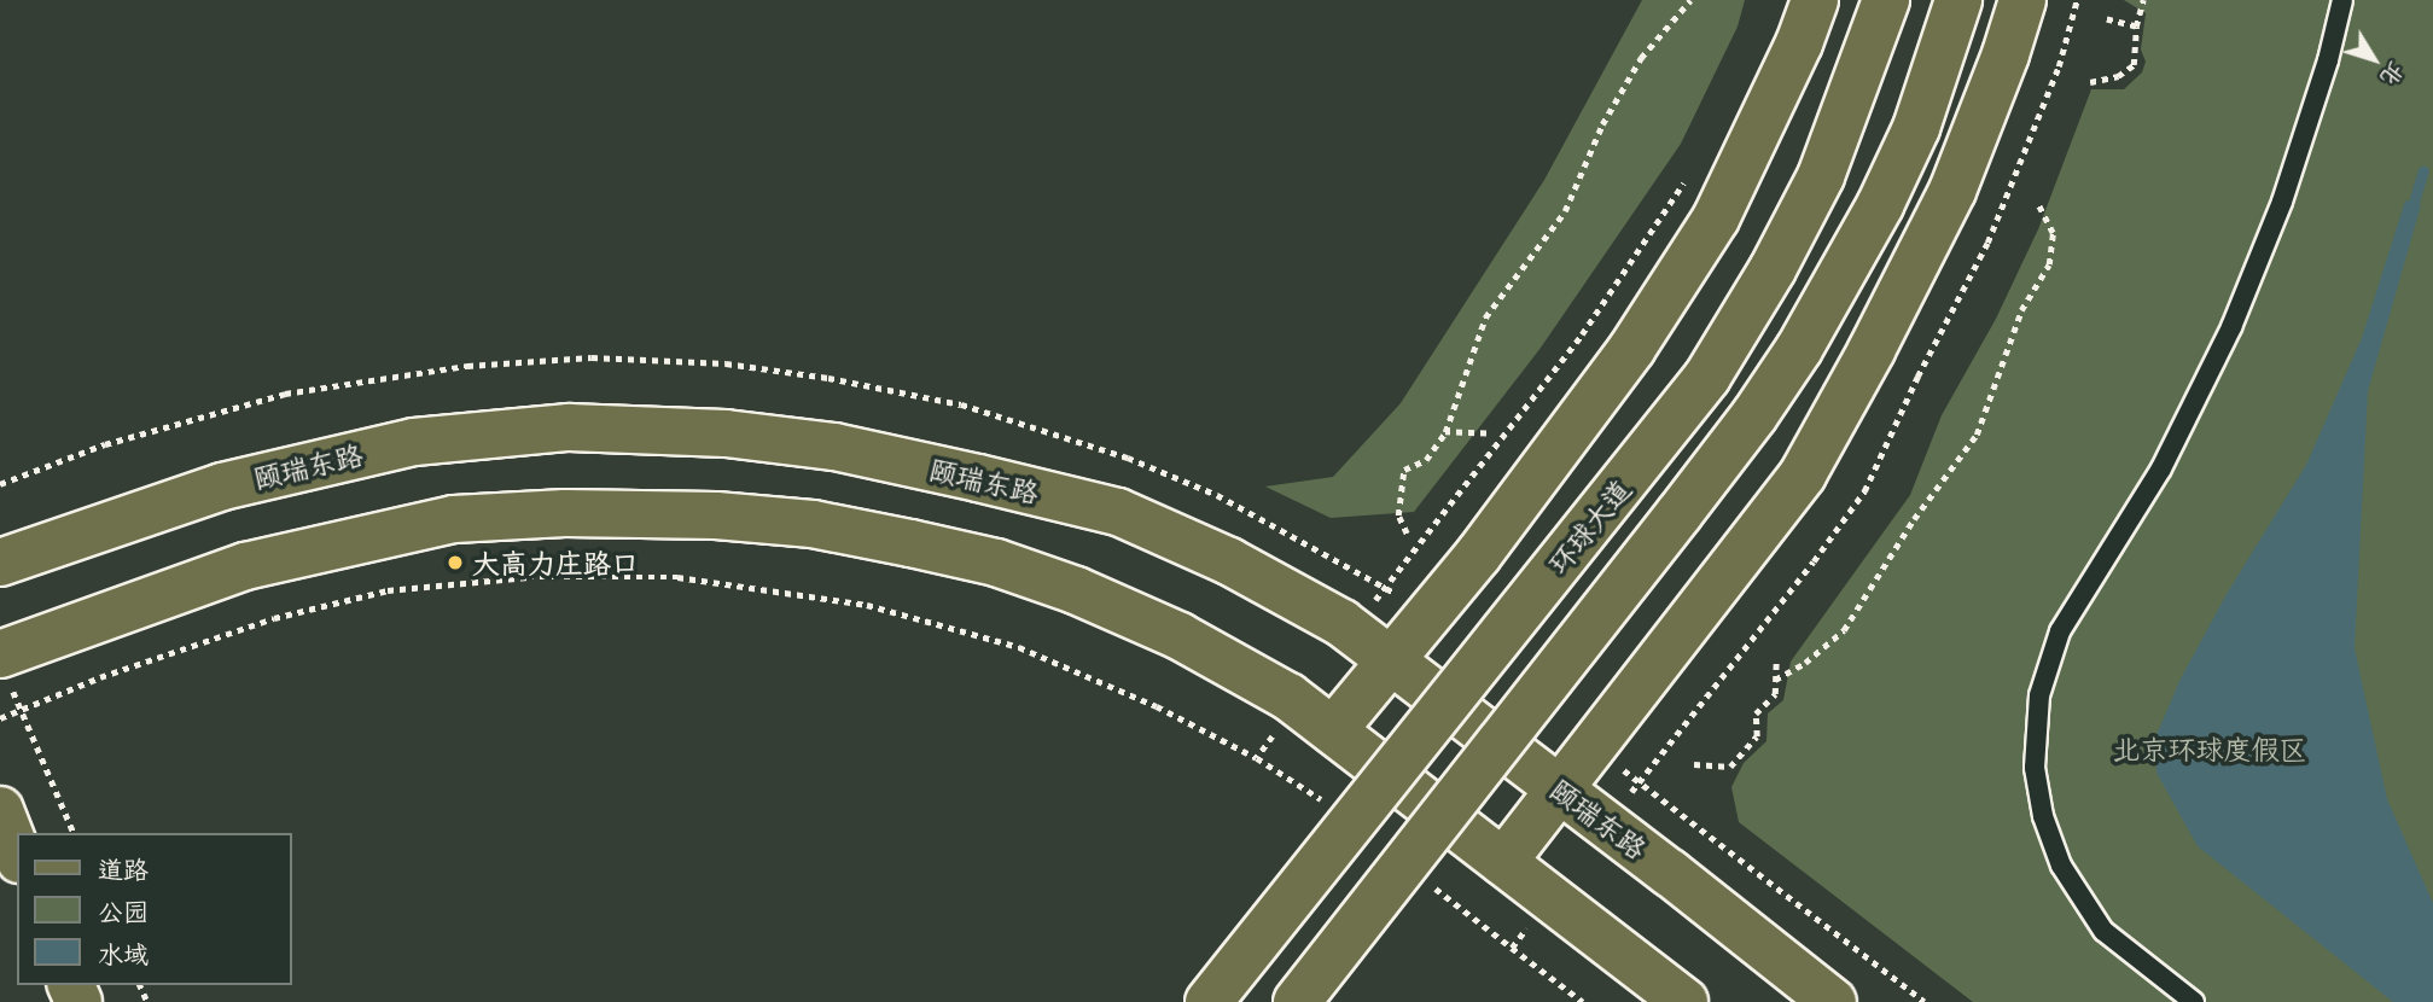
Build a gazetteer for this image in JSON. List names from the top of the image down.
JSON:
{
  "streets": {
    "main road": ["颐瑞东路", "环球大道"]
  },
  "parks": ["北京环球度假区"],
  "places": ["大高力庄路口"],
  "legend": ["道路", "公园", "水域"],
  "north": "bottom right"
}
